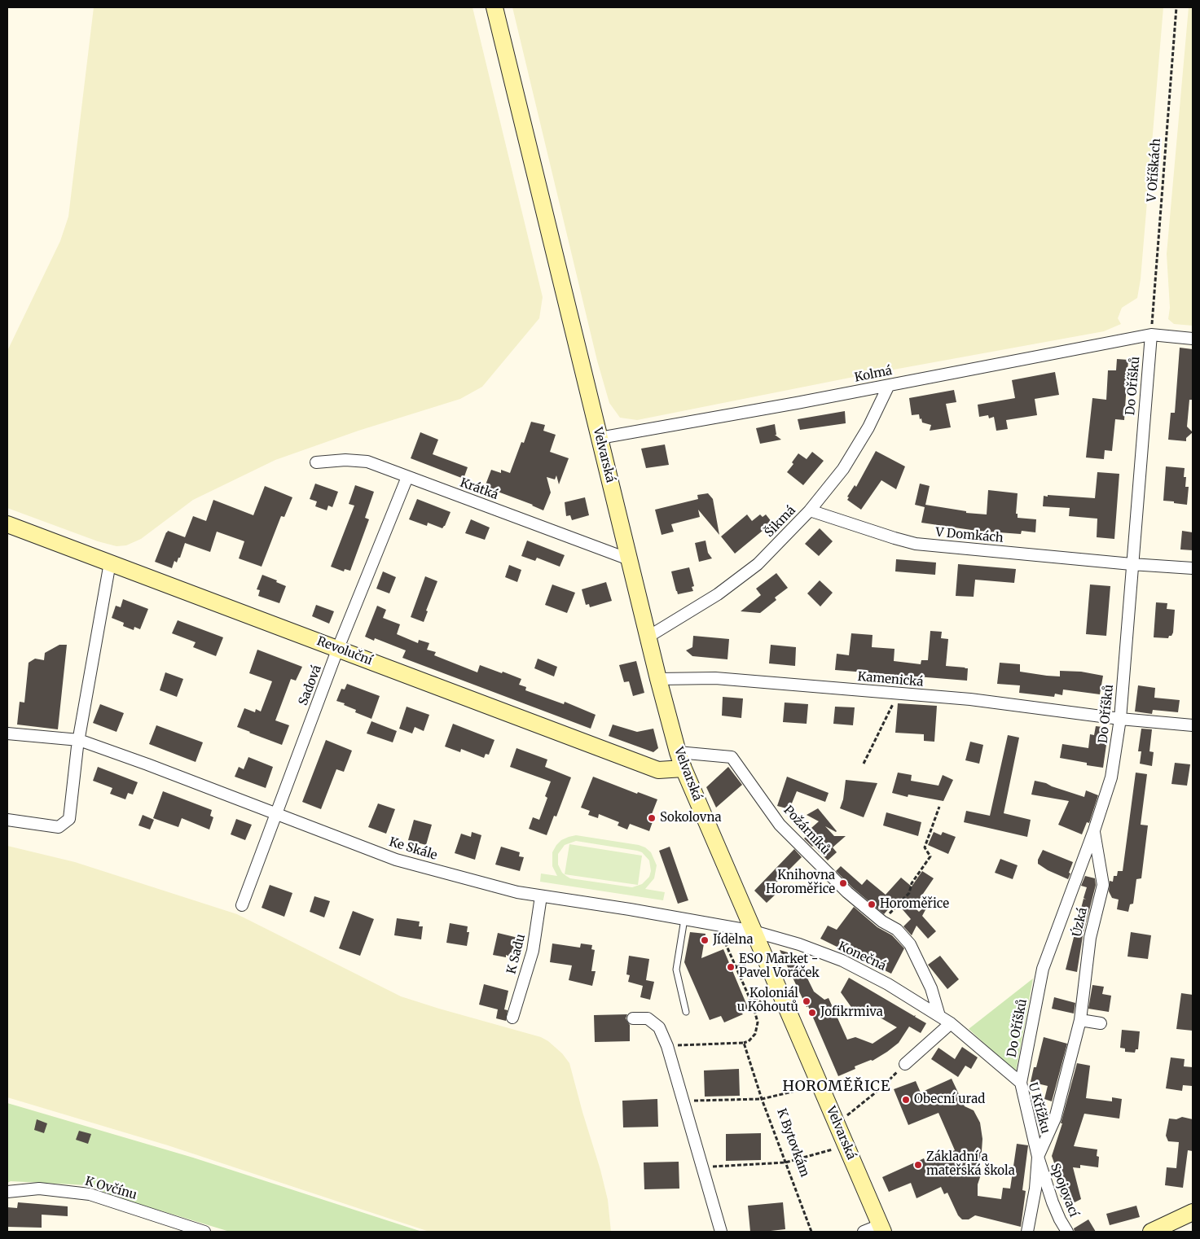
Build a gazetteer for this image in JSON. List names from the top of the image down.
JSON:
{
  "streets": {
    "main road": ["Velvarská", "Revoluční"],
    "street": [
      "Kolmá",
      "Do Oříšků",
      "Krátká",
      "Šikmá",
      "V Domkách",
      "Kamenická",
      "Sadová",
      "Požárníků",
      "Ke Skále",
      "Úzká",
      "K Sadu",
      "Konečná",
      "U Křížku",
      "K Ovčínu",
      "Spojovací"
    ],
    "path": ["V Oříškách", "K Bytovkám"]
  },
  "crossings": [
    ["V Oříškách", "Kolmá"],
    ["V Oříškách", "Do Oříšků"],
    ["Kolmá", "Do Oříšků"],
    ["Kolmá", "Velvarská"],
    ["Kolmá", "Šikmá"],
    ["Do Oříšků", "V Domkách"],
    ["Do Oříšků", "Kamenická"],
    ["Do Oříšků", "Úzká"],
    ["Do Oříšků", "U Křížku"],
    ["Velvarská", "Krátká"],
    ["Velvarská", "Šikmá"],
    ["Velvarská", "Revoluční"],
    ["Velvarská", "Kamenická"],
    ["Velvarská", "Požárníků"],
    ["Velvarská", "Ke Skále"],
    ["Velvarská", "Konečná"],
    ["Krátká", "Sadová"],
    ["Šikmá", "V Domkách"],
    ["Revoluční", "Sadová"],
    ["Sadová", "Ke Skále"],
    ["Požárníků", "Konečná"],
    ["Ke Skále", "K Sadu"],
    ["Ke Skále", "Konečná"],
    ["Úzká", "U Křížku"],
    ["Úzká", "Spojovací"],
    ["Konečná", "U Křížku"],
    ["U Křížku", "Spojovací"]
  ],
  "districts": ["HOROMĚŘICE"],
  "places": [
    "Sokolovna",
    "Knihovna Horoměřice",
    "Horoměřice",
    "Jídelna",
    "ESO Market - Pavel Voráček",
    "Koloniál u Kohoutů",
    "Jofikrmiva",
    "Obecní urad",
    "Základní a mateřská škola"
  ]
}
